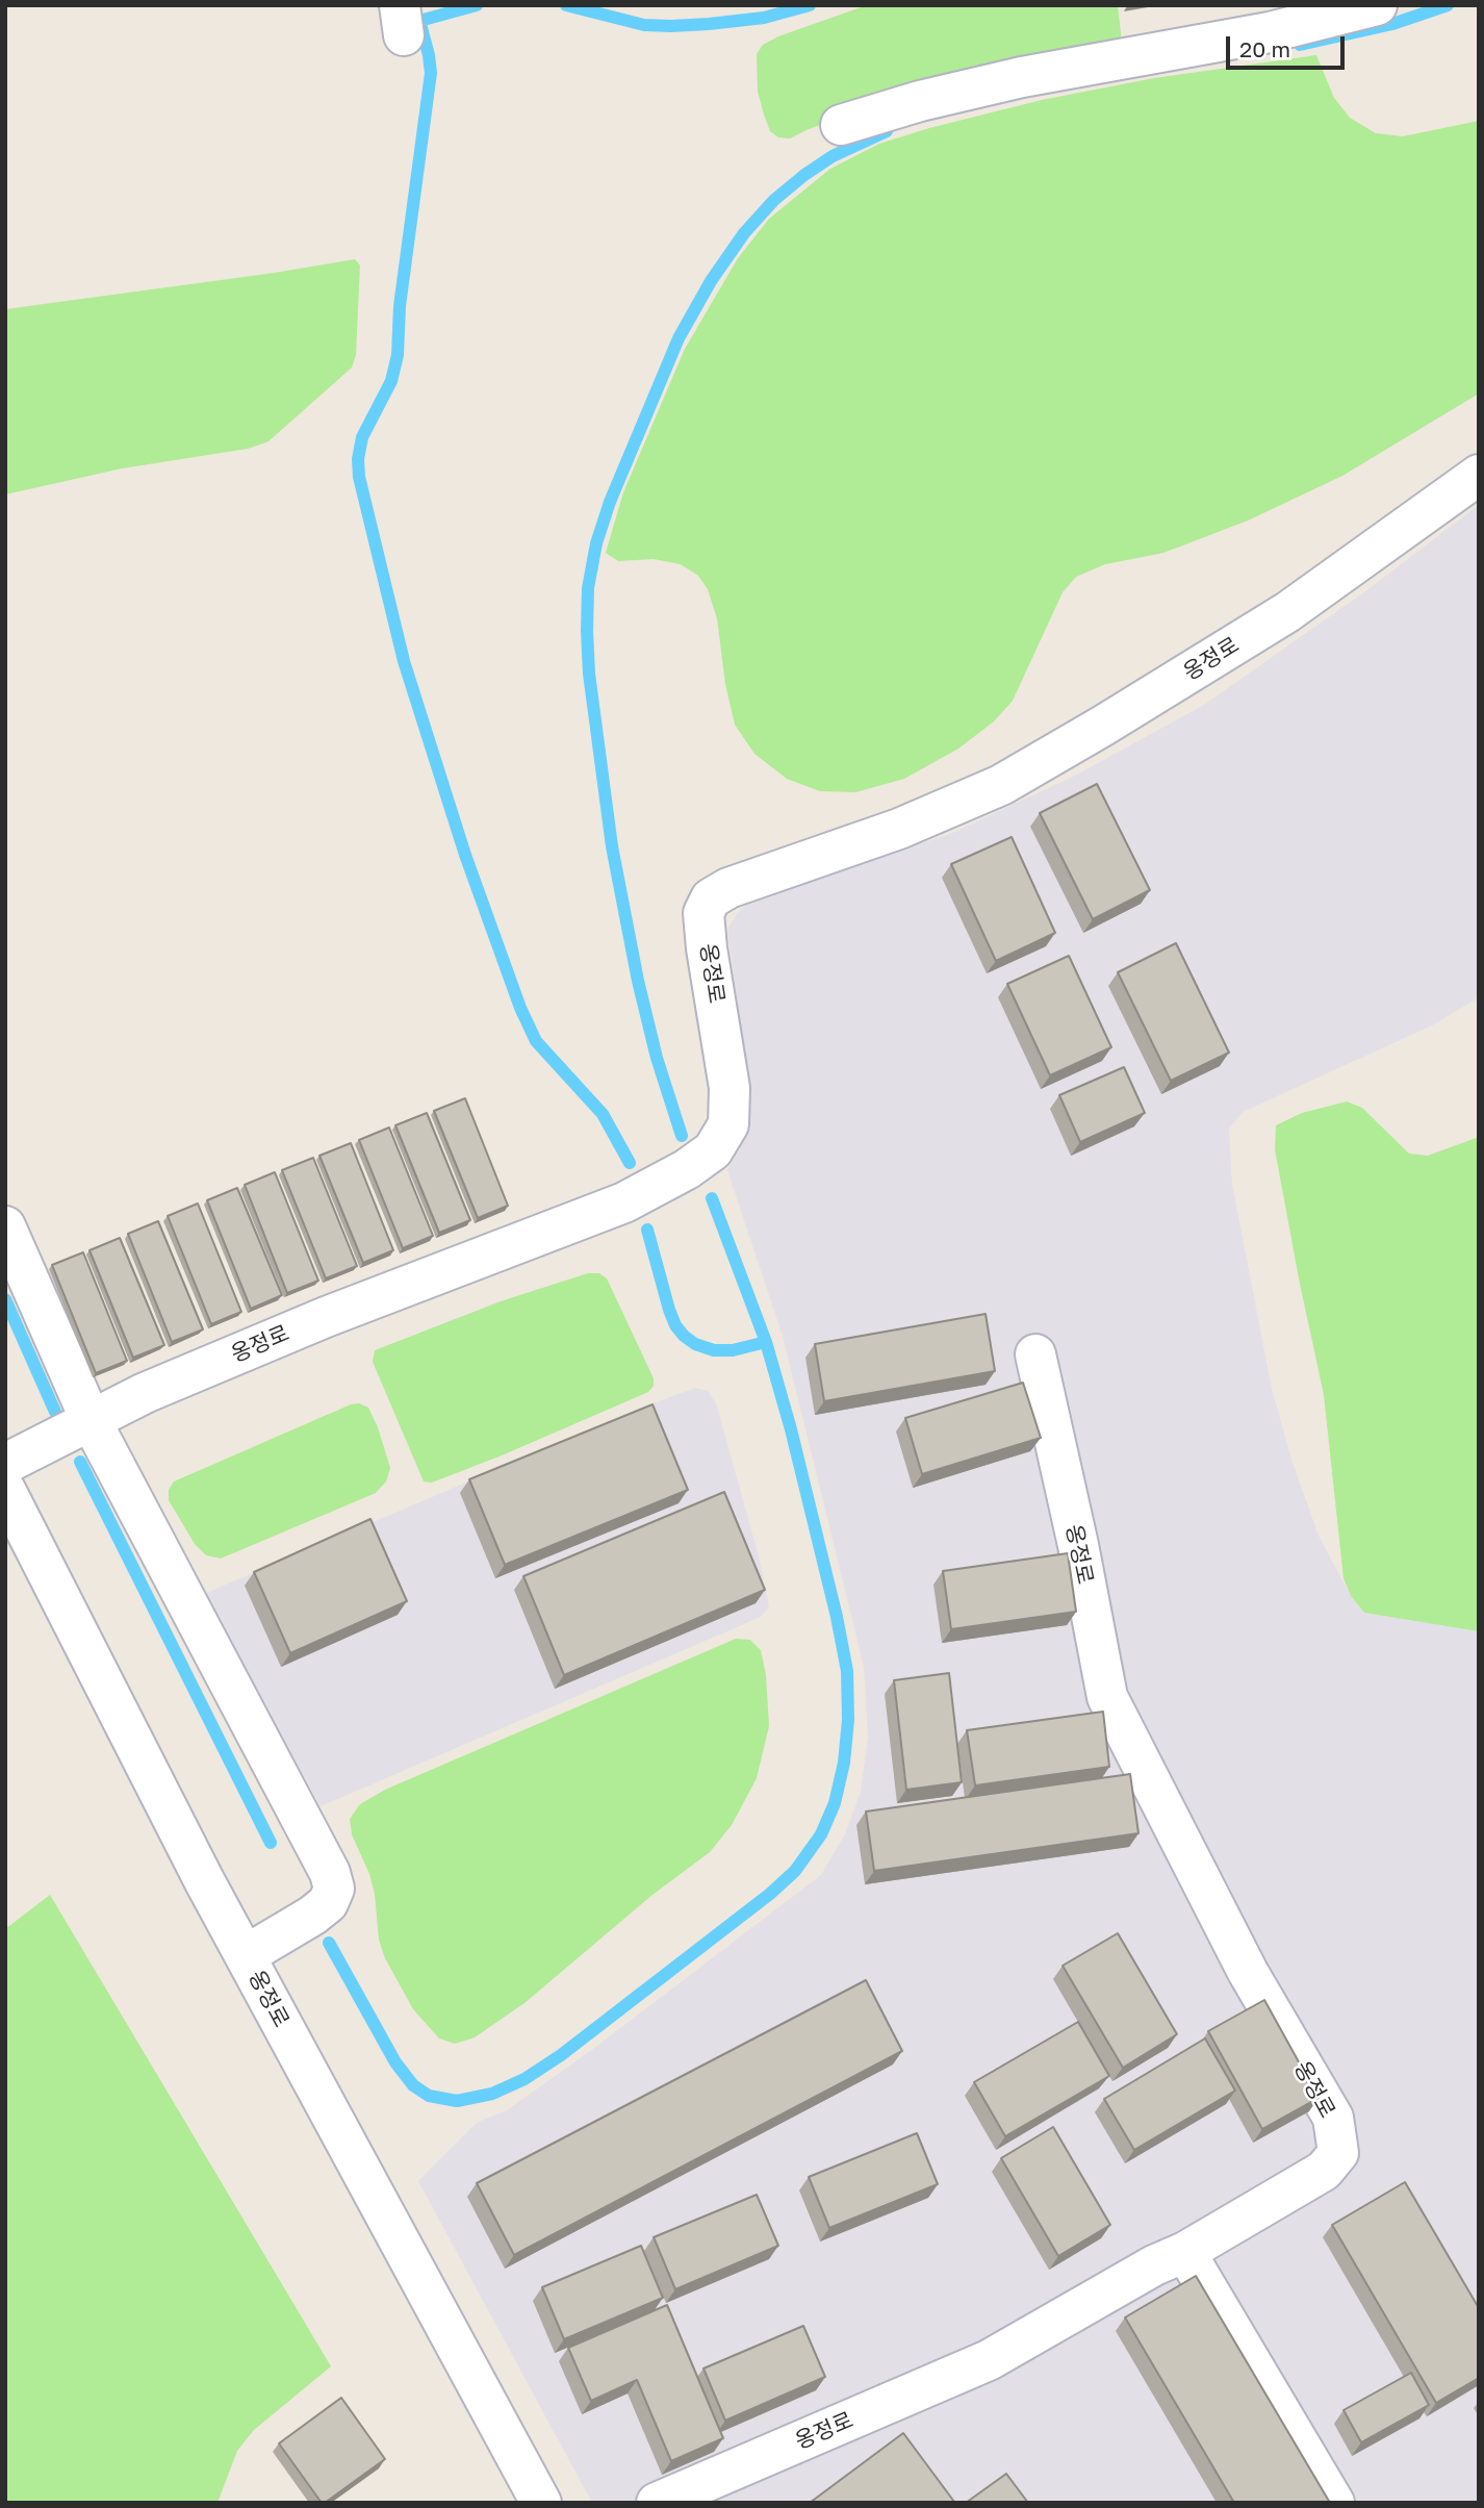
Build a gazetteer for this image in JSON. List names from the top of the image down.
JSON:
{
  "streets": {
    "street": ["옹정로"]
  },
  "scale_bar": "20 m"
}
